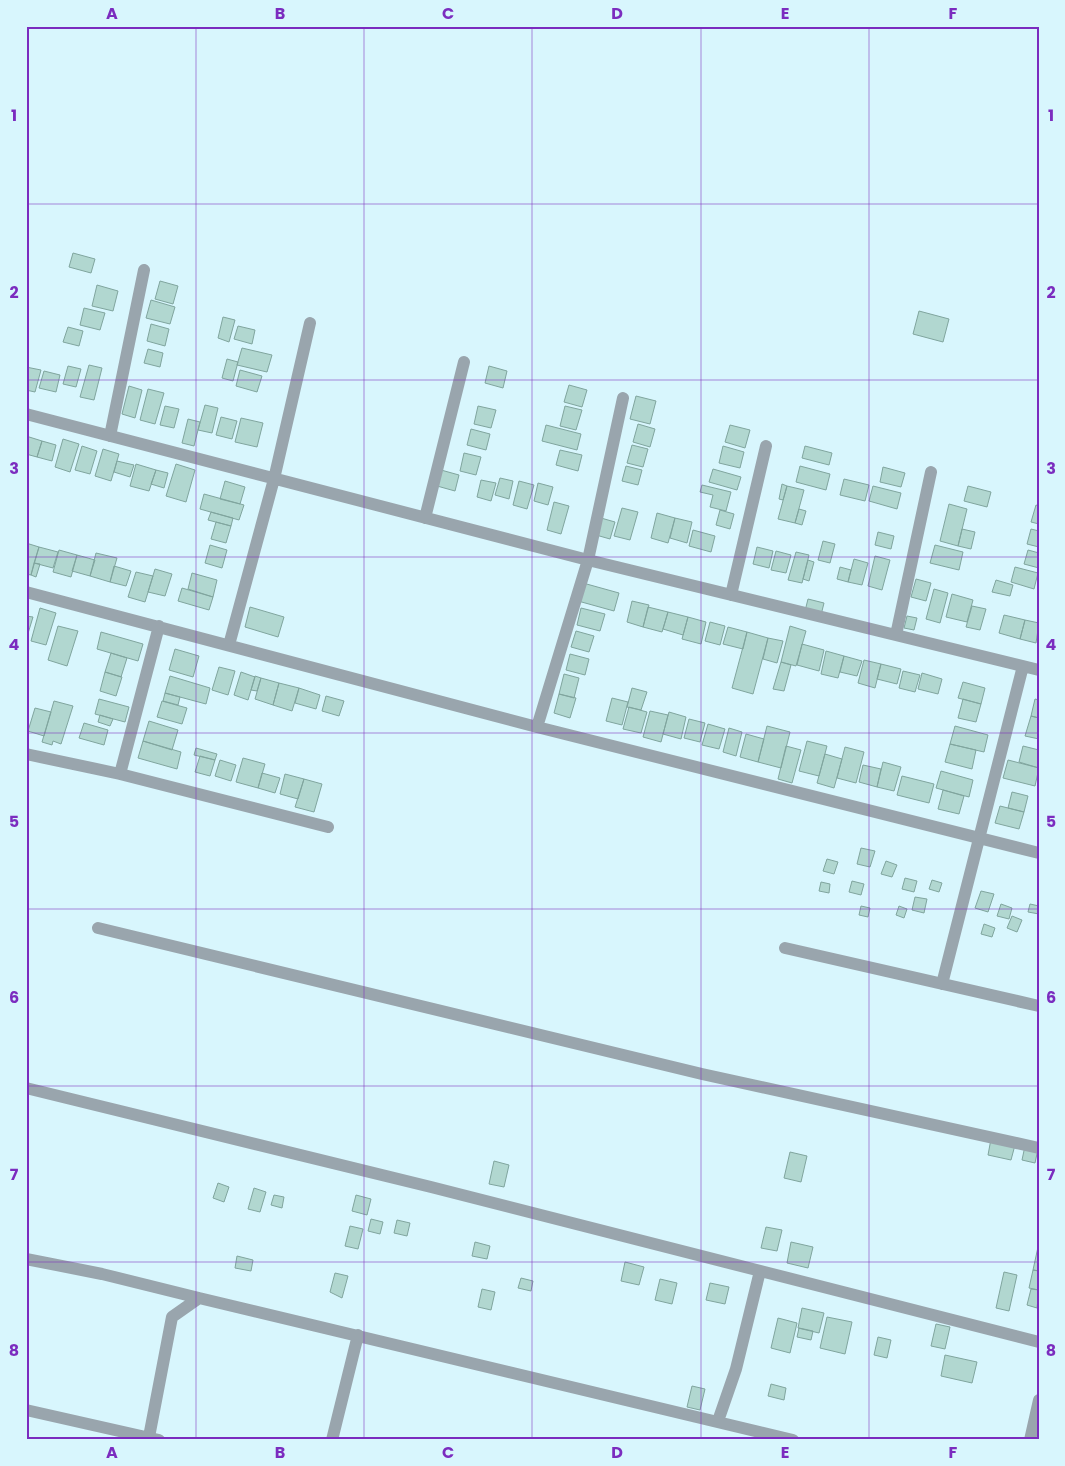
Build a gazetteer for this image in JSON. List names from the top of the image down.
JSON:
{
  "grid": {
    "columns": [
      "A",
      "B",
      "C",
      "D",
      "E",
      "F"
    ],
    "rows": [
      "1",
      "2",
      "3",
      "4",
      "5",
      "6",
      "7",
      "8"
    ]
  }
}
